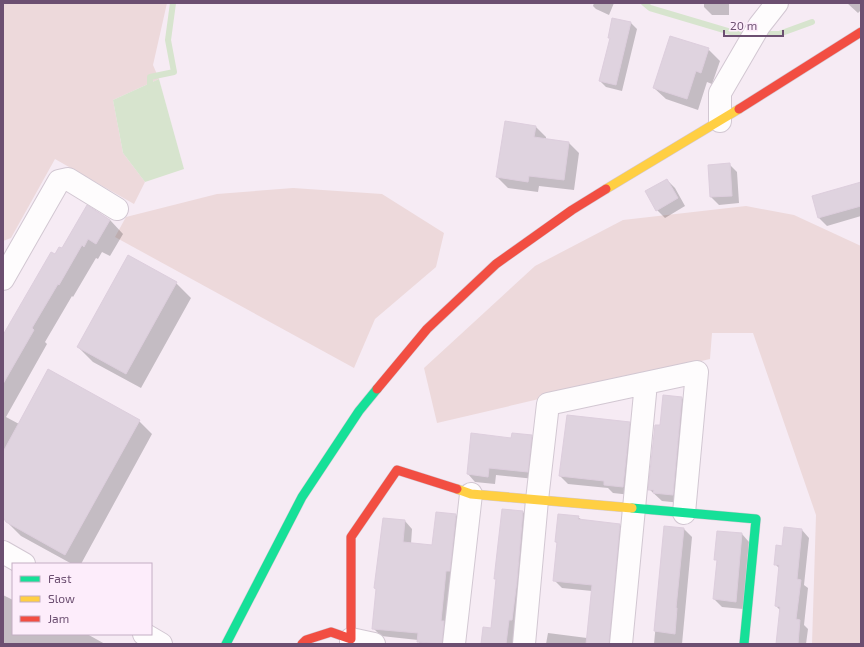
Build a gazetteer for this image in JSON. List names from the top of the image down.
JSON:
{
  "legend": ["Fast", "Slow", "Jam"],
  "scale_bar": "20 m"
}
